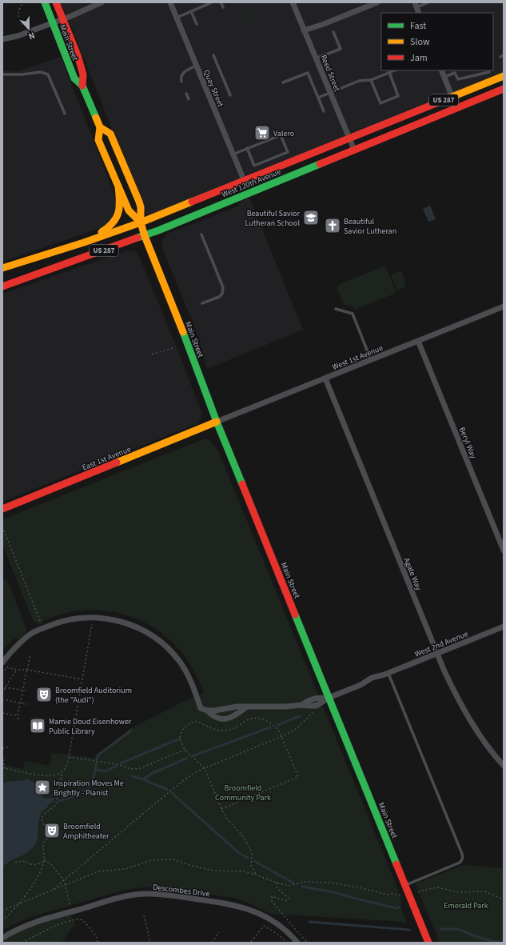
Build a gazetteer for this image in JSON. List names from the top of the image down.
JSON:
{
  "streets": {
    "main road": [
      "Main Street",
      "US 287",
      "West 120th Avenue",
      "East 1st Avenue"
    ],
    "street": [
      "Reed Street",
      "Quay Street",
      "West 1st Avenue",
      "Beryl Way",
      "Agate Way",
      "West 2nd Avenue",
      "Descombes Drive"
    ]
  },
  "crossings": [
    ["Main Street", "West 120th Avenue"],
    ["Main Street", "West 1st Avenue"],
    ["Main Street", "East 1st Avenue"],
    ["Main Street", "West 2nd Avenue"],
    ["Reed Street", "West 120th Avenue"],
    ["Quay Street", "West 120th Avenue"],
    ["West 1st Avenue", "Beryl Way"],
    ["West 1st Avenue", "East 1st Avenue"],
    ["West 1st Avenue", "Agate Way"],
    ["Agate Way", "West 2nd Avenue"]
  ],
  "parks": ["Broomfield Community Park", "Emerald Park"],
  "places": {
    "supermarket": ["Valero"],
    "school or university": ["Beautiful Savior Lutheran School"],
    "church": ["Beautiful Savior Lutheran"],
    "theatre": ["Broomfield Auditorium (the \"Audi\")", "Broomfield Amphitheater"],
    "library": ["Mamie Doud Eisenhower Public Library"],
    "place": ["Inspiration Moves Me Brightly - Pianist"]
  },
  "legend": ["Fast", "Slow", "Jam"],
  "north": "bottom"
}
